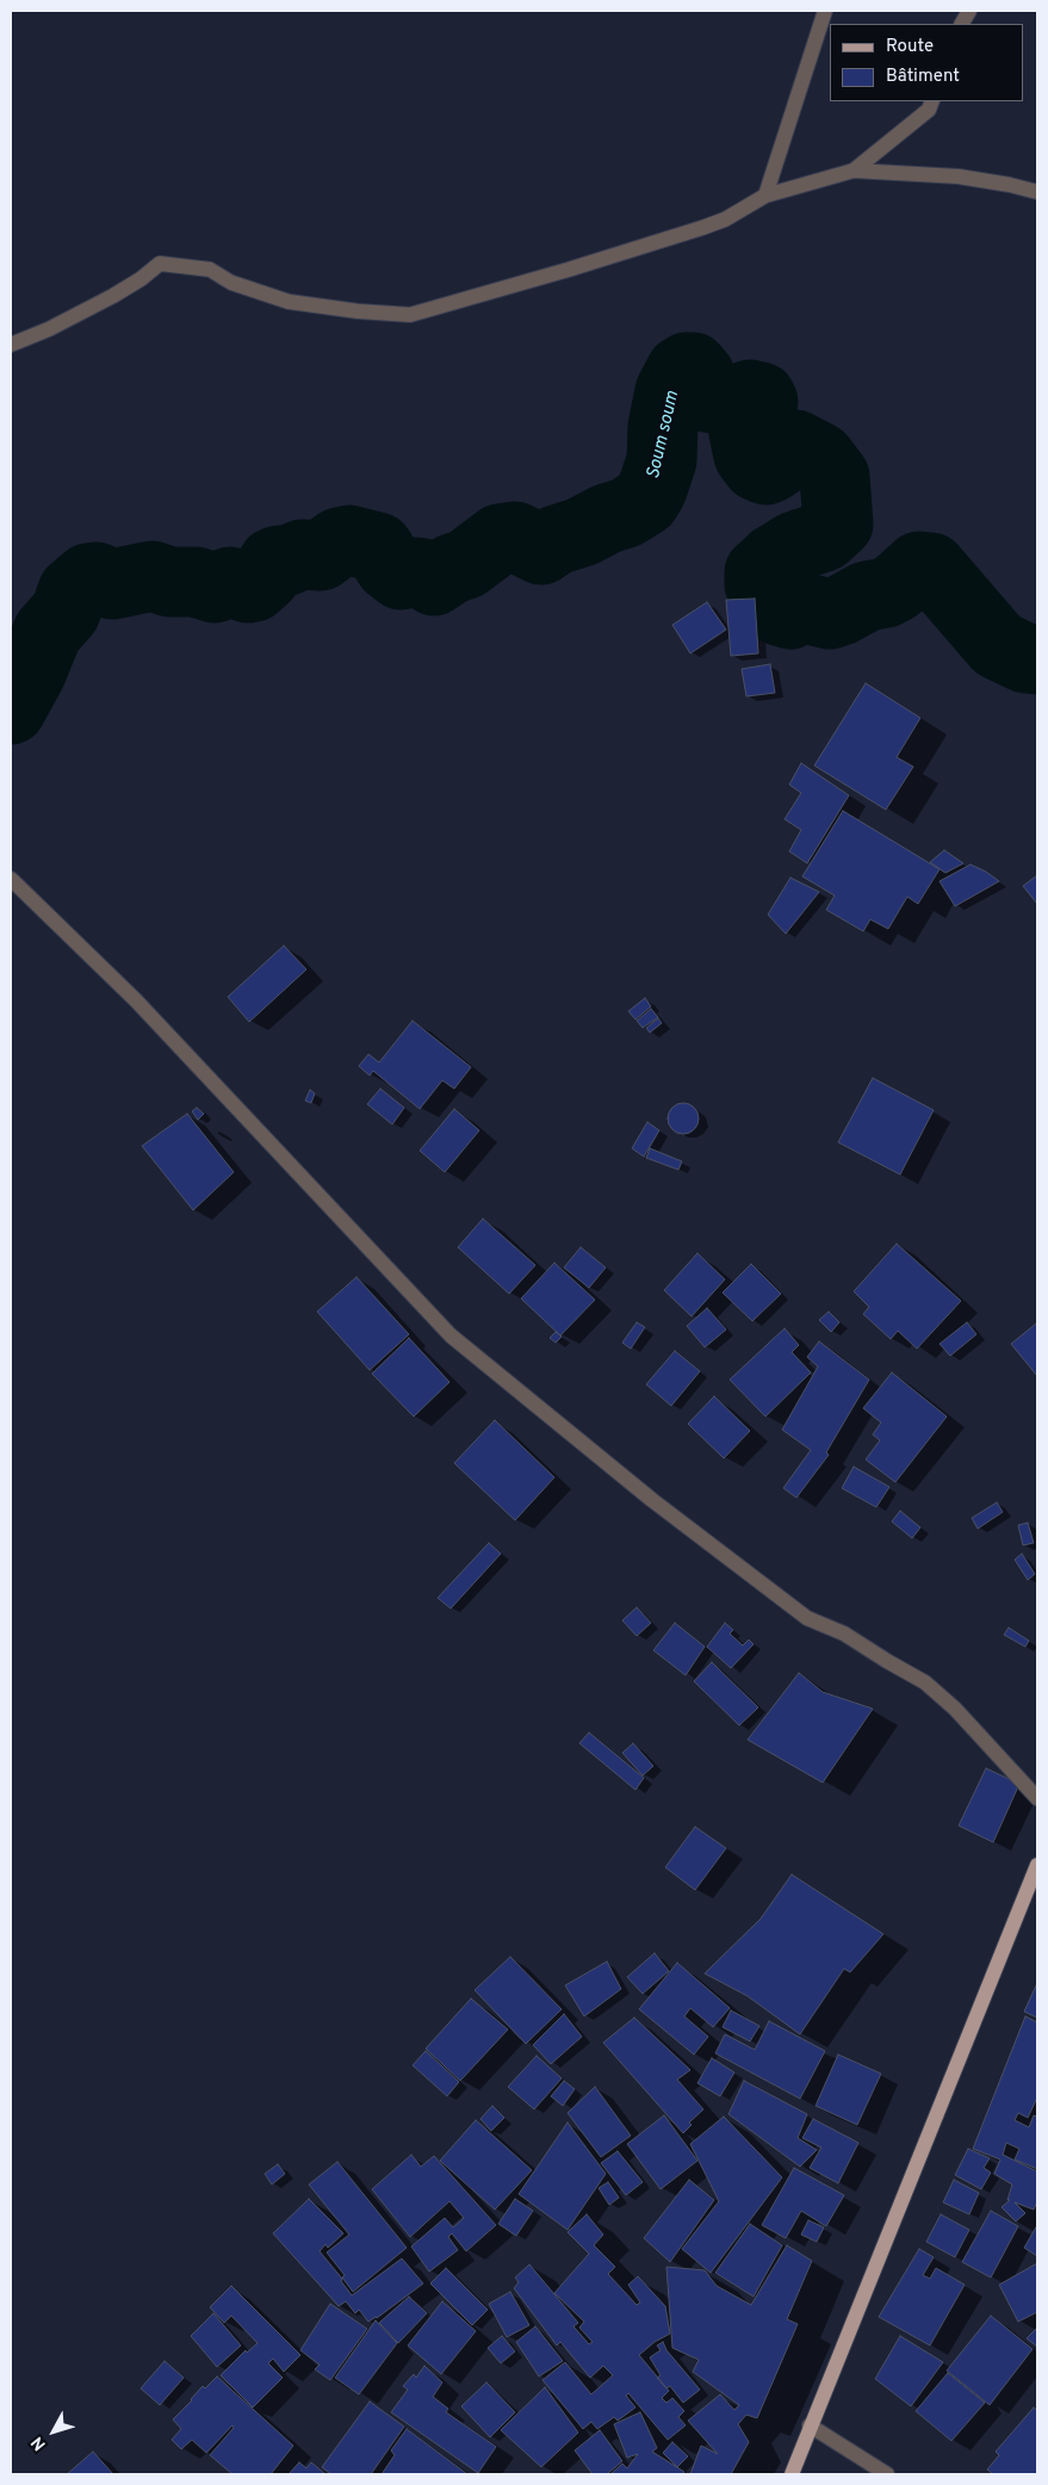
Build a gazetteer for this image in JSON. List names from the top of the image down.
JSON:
{
  "water": ["Soum soum"],
  "legend": ["Route", "Bâtiment"],
  "north": "bottom left"
}
